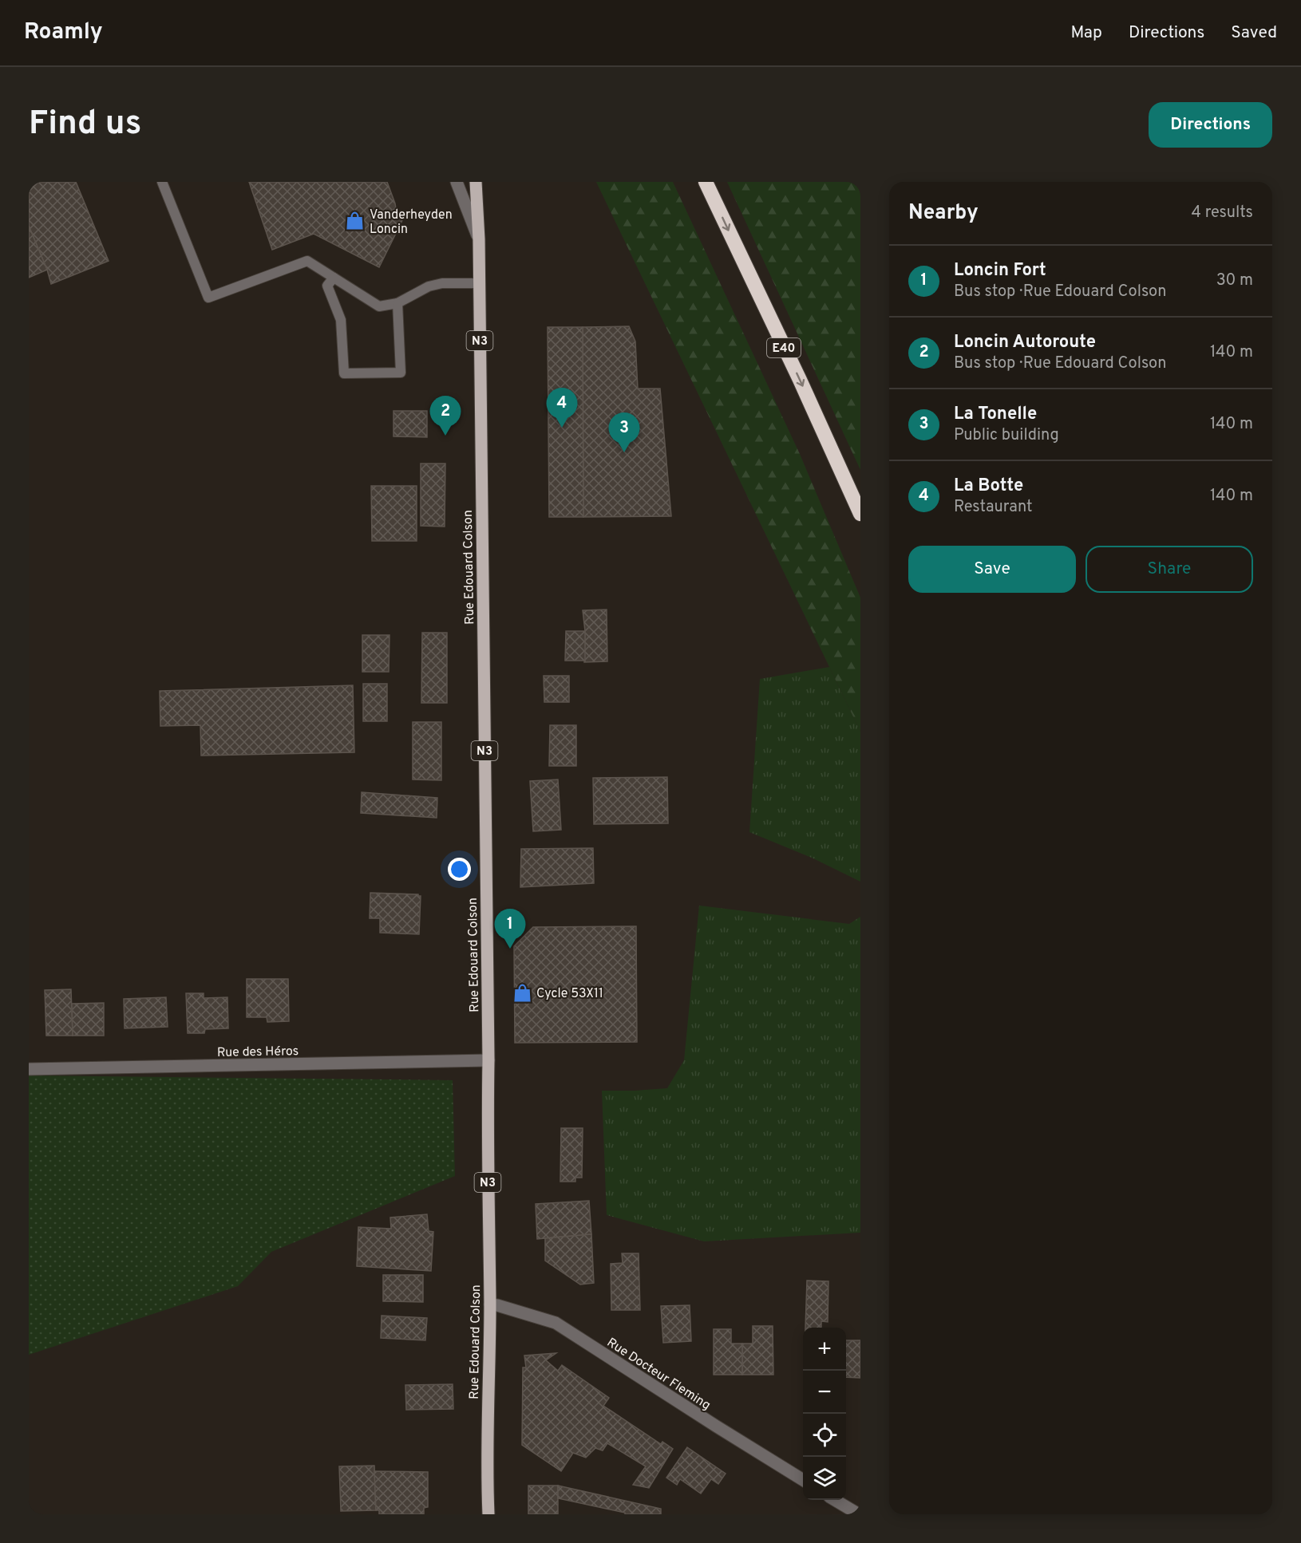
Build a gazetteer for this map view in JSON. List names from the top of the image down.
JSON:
{
  "streets": {
    "highway": ["E40"],
    "main road": ["N3", "Rue Edouard Colson"],
    "street": ["Rue des Héros", "Rue Docteur Fleming"]
  },
  "crossings": [
    ["N3", "Rue Edouard Colson"],
    ["Rue Edouard Colson", "Rue des Héros"],
    ["Rue Edouard Colson", "Rue Docteur Fleming"]
  ],
  "places": {
    "shop": ["Vanderheyden Loncin", "Cycle 53X11"]
  },
  "page": {
    "header": "Roamly",
    "nav": ["Map", "Directions", "Saved"],
    "buttons": [
      "Directions",
      ["Save", "Share"]
    ],
    "title": "Find us",
    "heading": ["Nearby", "4 results"],
    "list": [
      {
        "mark": "1",
        "name": "Loncin Fort",
        "note": "Bus stop · Rue Edouard Colson",
        "value": "30 m"
      },
      {
        "mark": "2",
        "name": "Loncin Autoroute",
        "note": "Bus stop · Rue Edouard Colson",
        "value": "140 m"
      },
      {
        "mark": "3",
        "name": "La Tonelle",
        "note": "Public building",
        "value": "140 m"
      },
      {
        "mark": "4",
        "name": "La Botte",
        "note": "Restaurant",
        "value": "140 m"
      }
    ],
    "pins": [
      "4",
      "2",
      "3",
      "1"
    ],
    "map_buttons": ["+", "−"]
  }
}
